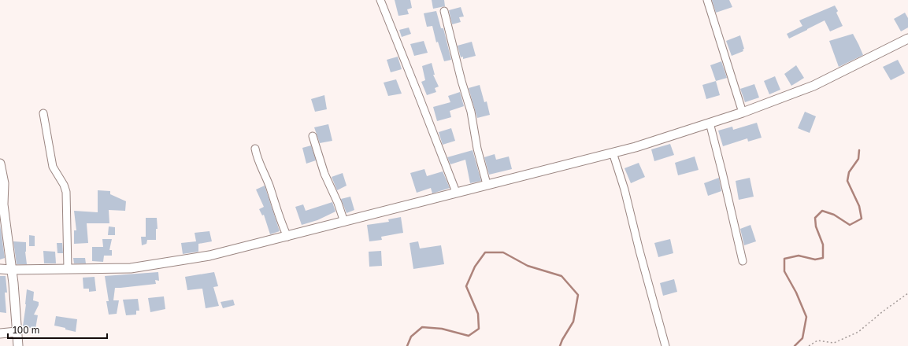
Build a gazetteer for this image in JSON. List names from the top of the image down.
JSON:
{
  "scale_bar": "100 m"
}
